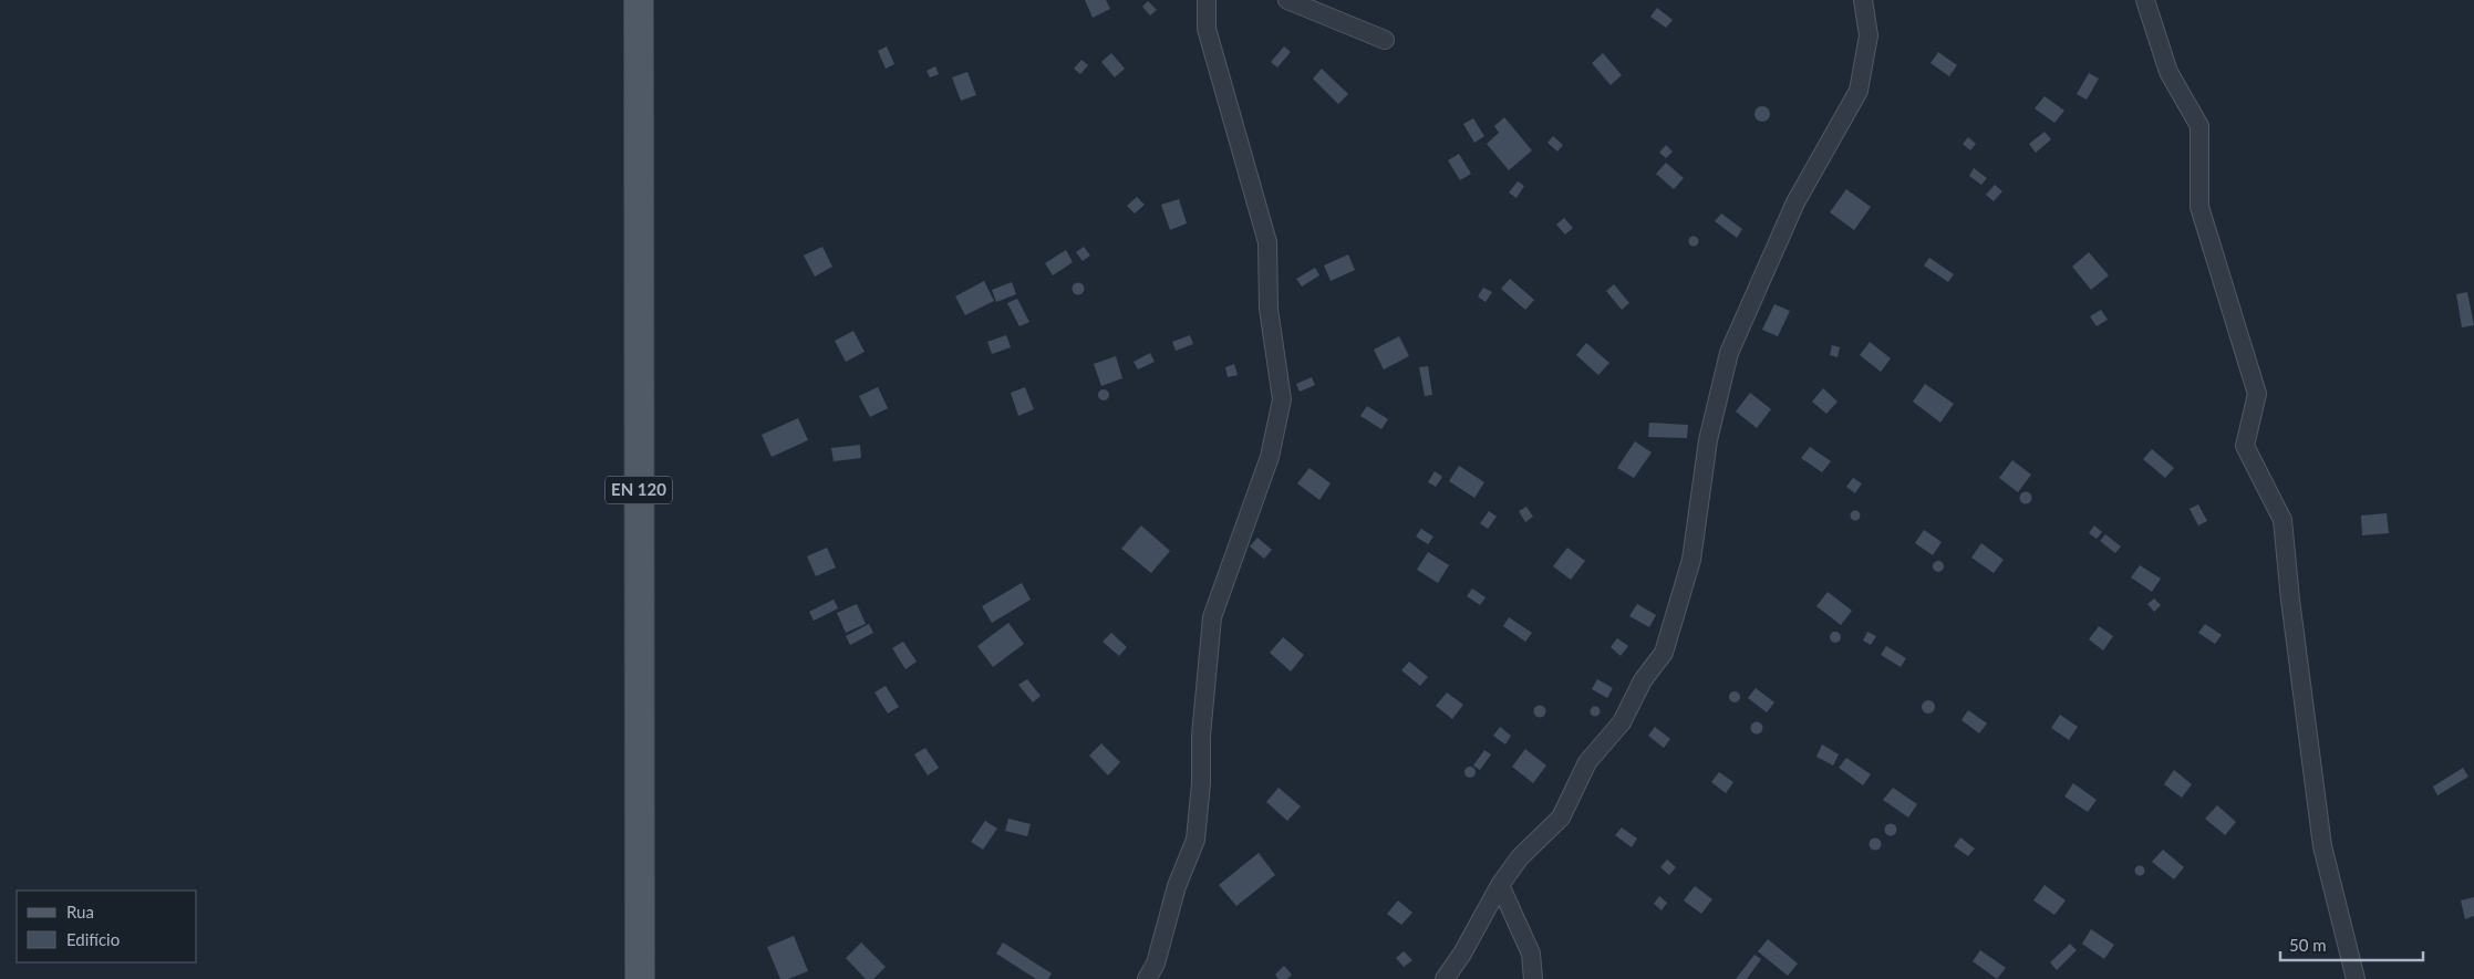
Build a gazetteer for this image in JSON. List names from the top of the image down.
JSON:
{
  "streets": {
    "main road": ["EN 120"]
  },
  "legend": ["Rua", "Edifício"],
  "scale_bar": "50 m"
}
